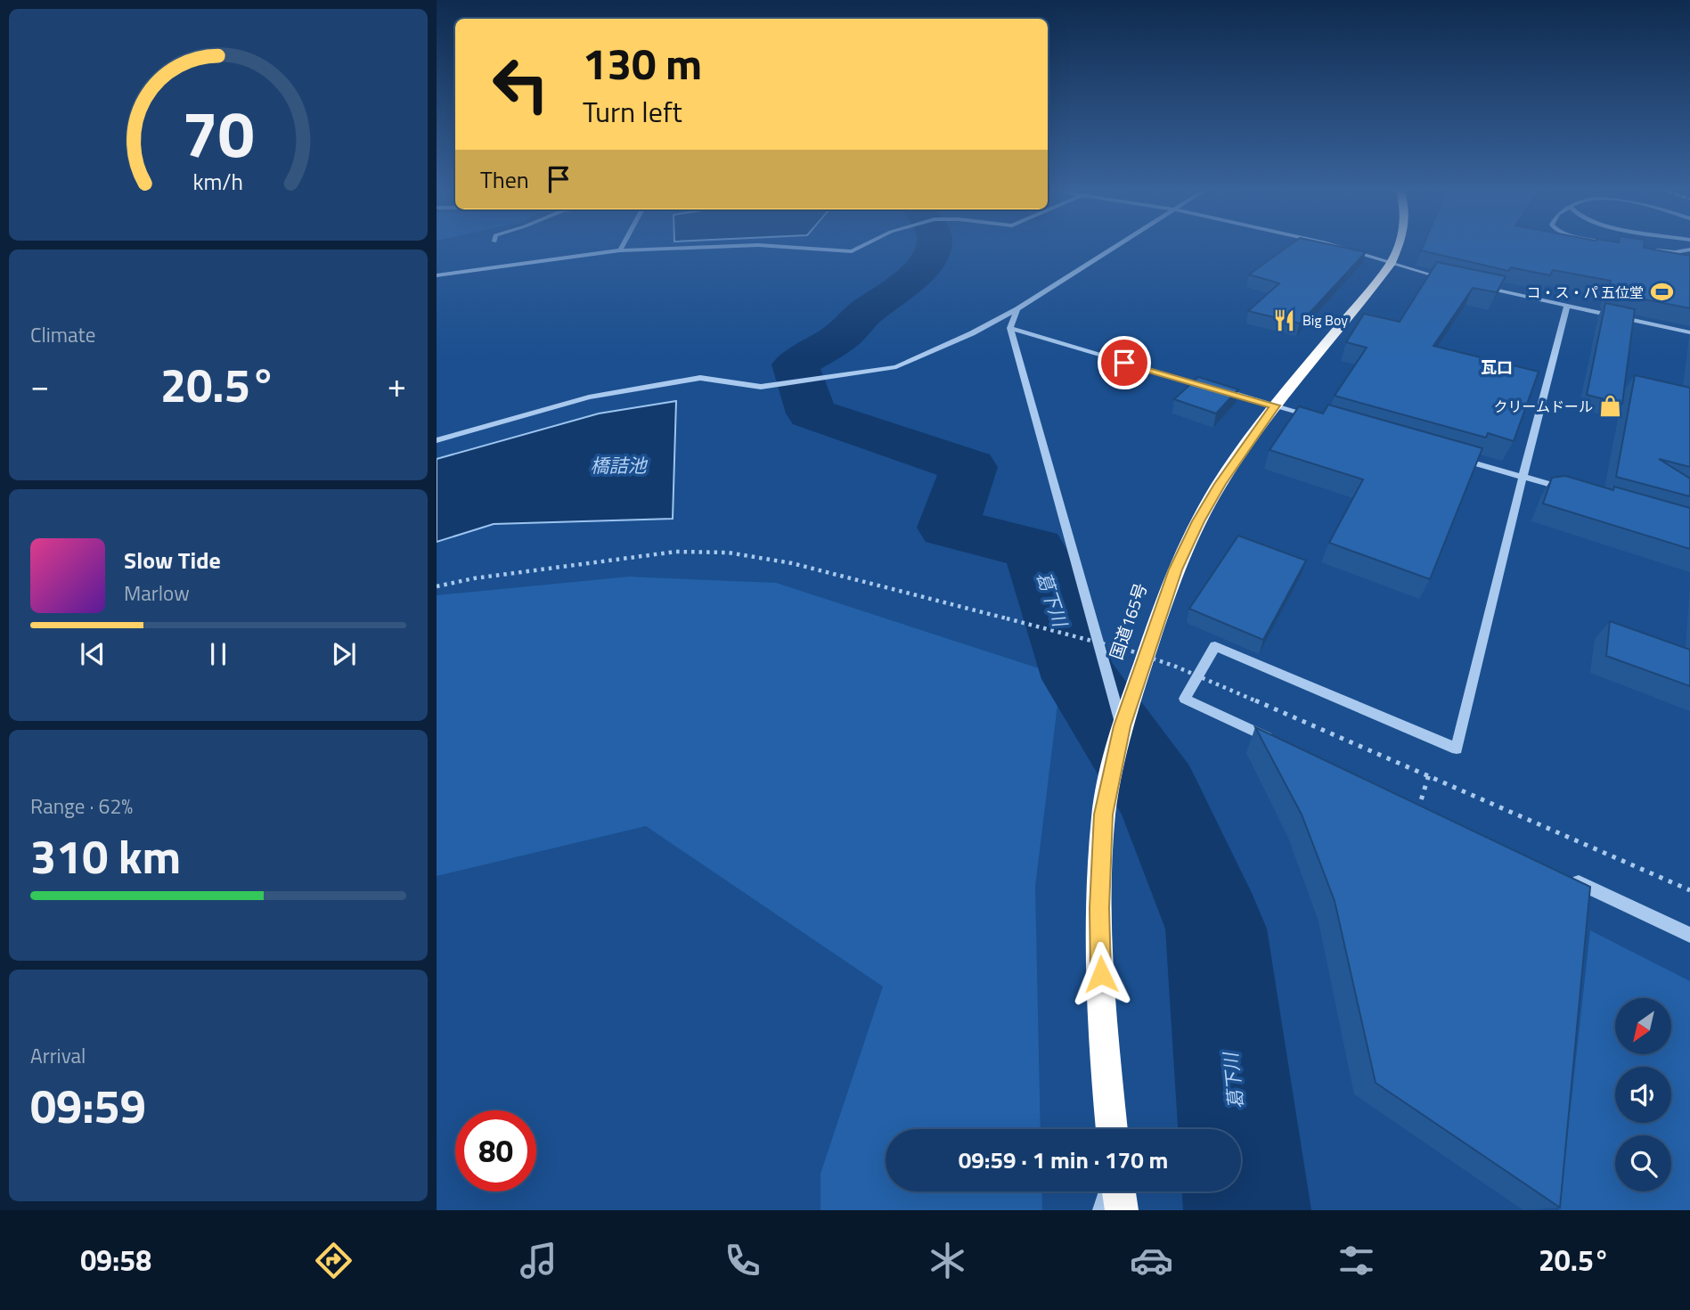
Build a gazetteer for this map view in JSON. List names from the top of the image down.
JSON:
{
  "streets": {
    "highway": ["国道165号"]
  },
  "districts": ["瓦口"],
  "water": ["橋詰池", "葛下川"],
  "places": {
    "sports": ["コ・ス・パ 五位堂"],
    "restaurant": ["Big Boy"],
    "shop": ["クリームドール"]
  },
  "north": "bottom left",
  "page": {
    "turn": ["130 m", "Turn left"],
    "then": "Then",
    "tile": [
      "Climate",
      ["Range · 62%", "310 km"],
      ["Arrival", "09:59"]
    ],
    "heat": ["−", "20.5°", "+"],
    "song": ["Slow Tide", "Marlow"],
    "limit": "80",
    "trip": "09:59 · 1 min · 170 m",
    "tabs": ["09:58", "20.5°"],
    "gauge": ["70", "km/h"]
  }
}
